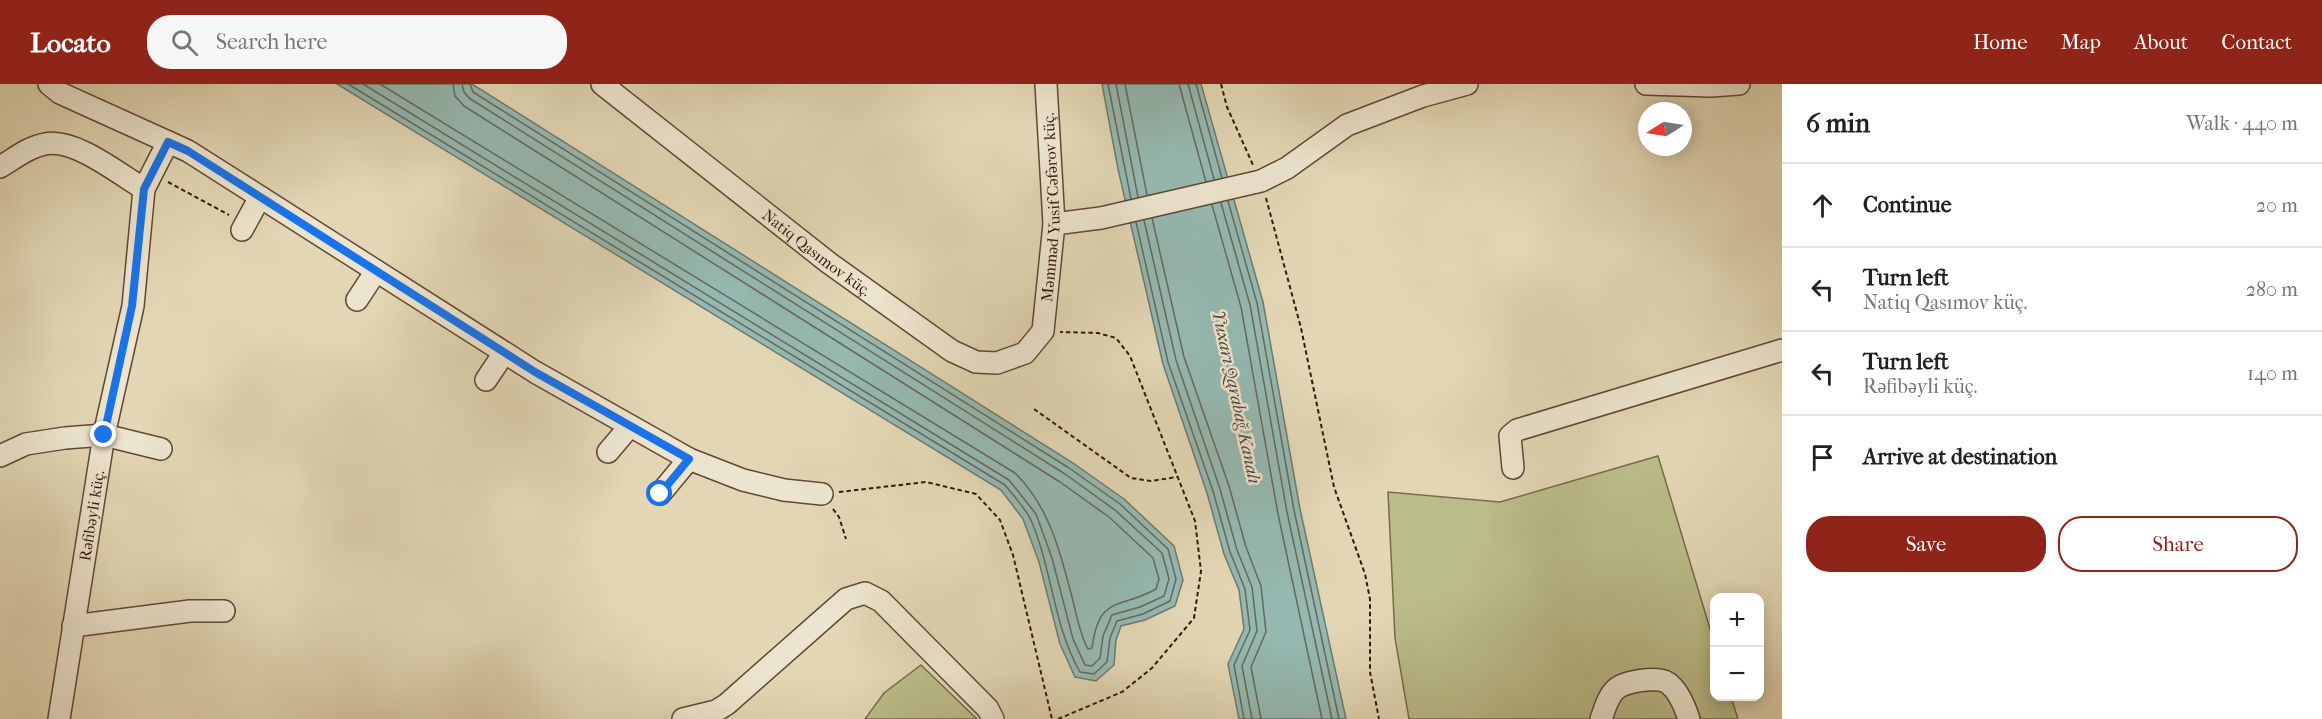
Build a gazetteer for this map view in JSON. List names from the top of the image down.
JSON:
{
  "streets": {
    "street": ["Məmməd Yusif Cəfərov küç.", "Natiq Qasımov küç.", "Rəfibəyli küç."]
  },
  "crossings": [
    ["Məmməd Yusif Cəfərov küç.", "Natiq Qasımov küç."]
  ],
  "water": ["Yuxarı Qarabağ Kanalı"],
  "north": "left",
  "page": {
    "header": "Locato",
    "search": "Search here",
    "nav": [
      "Home",
      "Map",
      "About",
      "Contact"
    ],
    "heading": ["6 min", "Walk · 440 m"],
    "list": [
      ["Continue", "20 m"],
      ["Turn left", "Natiq Qasımov küç.", "280 m"],
      ["Turn left", "Rəfibəyli küç.", "140 m"],
      "Arrive at destination"
    ],
    "buttons": ["Save", "Share"],
    "map_buttons": ["+", "−"]
  }
}
